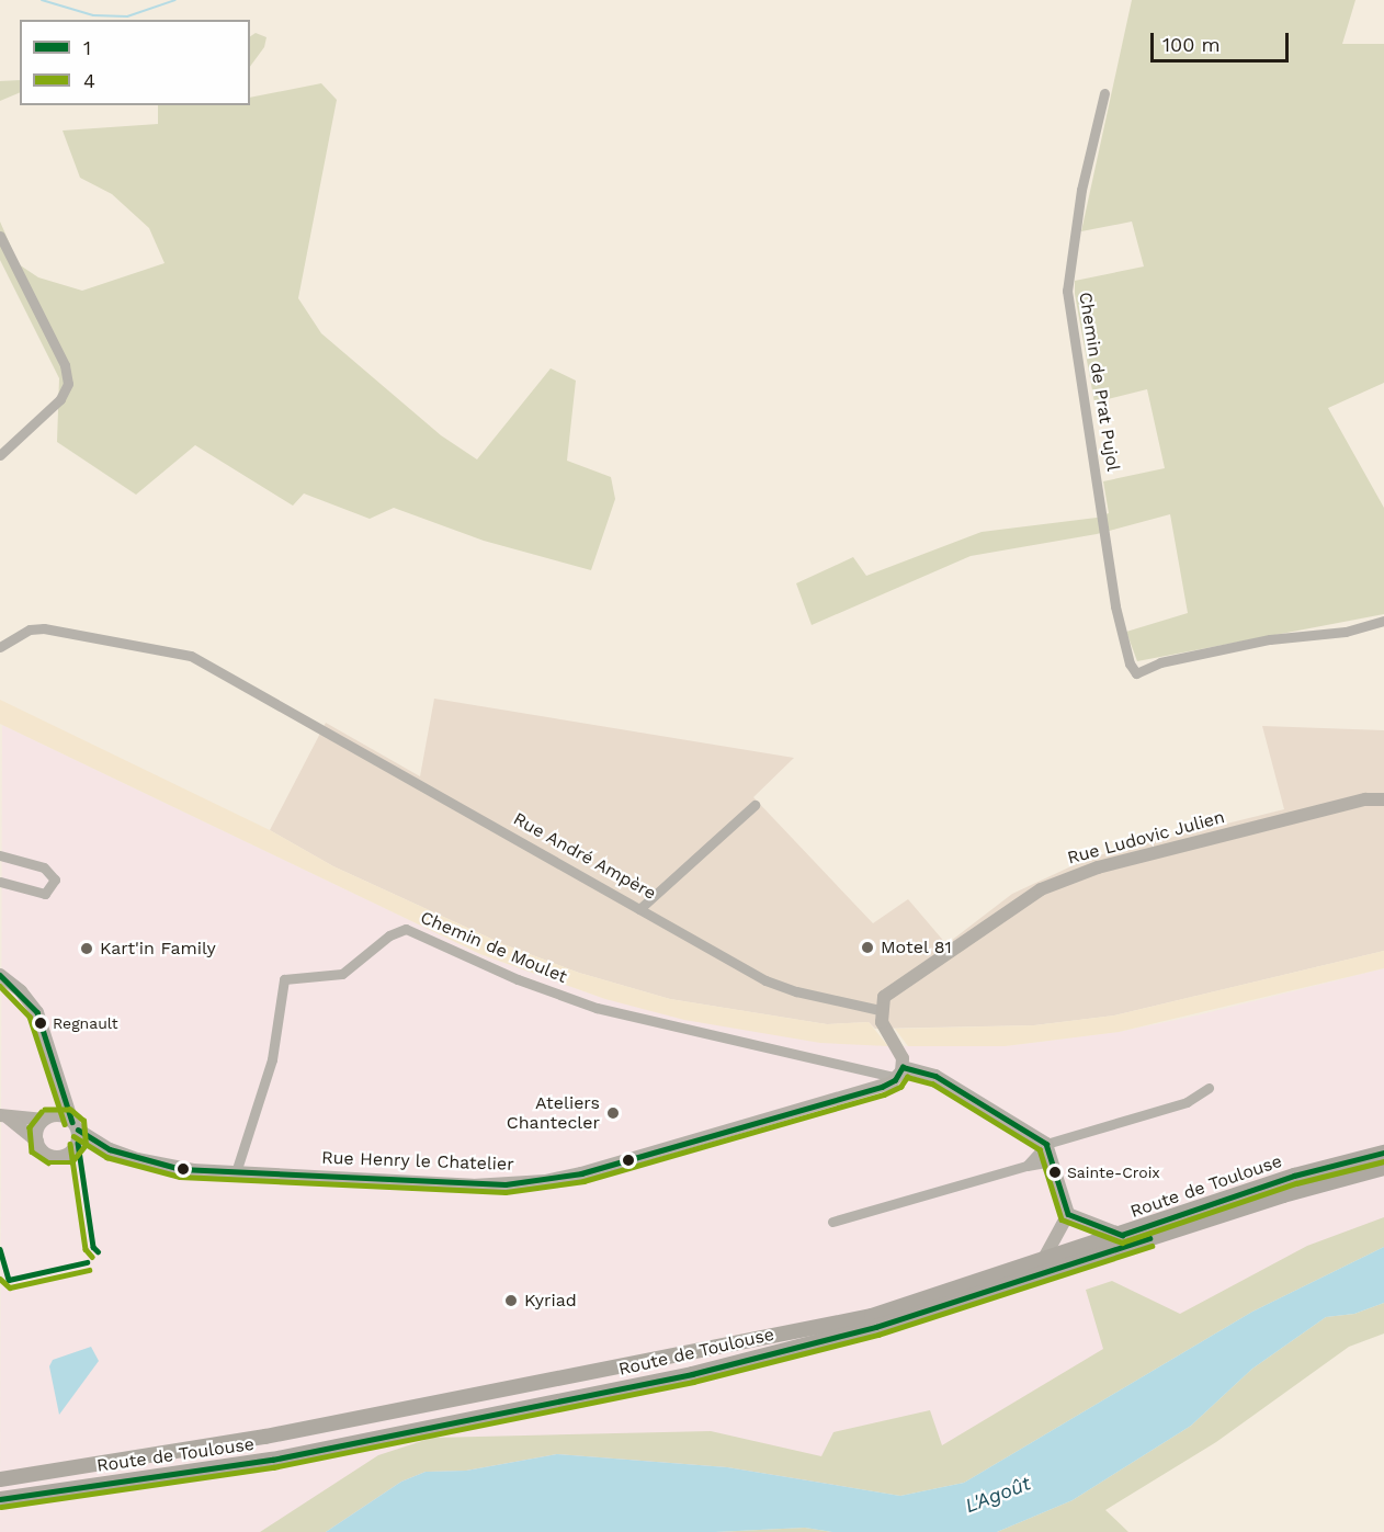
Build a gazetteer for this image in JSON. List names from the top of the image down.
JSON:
{
  "streets": {
    "main road": ["Rue Ludovic Julien", "Rue Henry le Chatelier", "Route de Toulouse"],
    "street": ["Chemin de Prat Pujol", "Rue André Ampère", "Chemin de Moulet"]
  },
  "crossings": [
    ["Rue Ludovic Julien", "Rue André Ampère"],
    ["Chemin de Moulet", "Rue Henry le Chatelier"]
  ],
  "water": ["L'Agoût"],
  "places": [
    "Motel 81",
    "Kart'in Family",
    "Regnault",
    "Ateliers Chantecler",
    "Sainte-Croix",
    "Kyriad"
  ],
  "lines": ["transit line 1", "transit line 4"],
  "legend": ["1", "4"],
  "scale_bar": "100 m"
}
